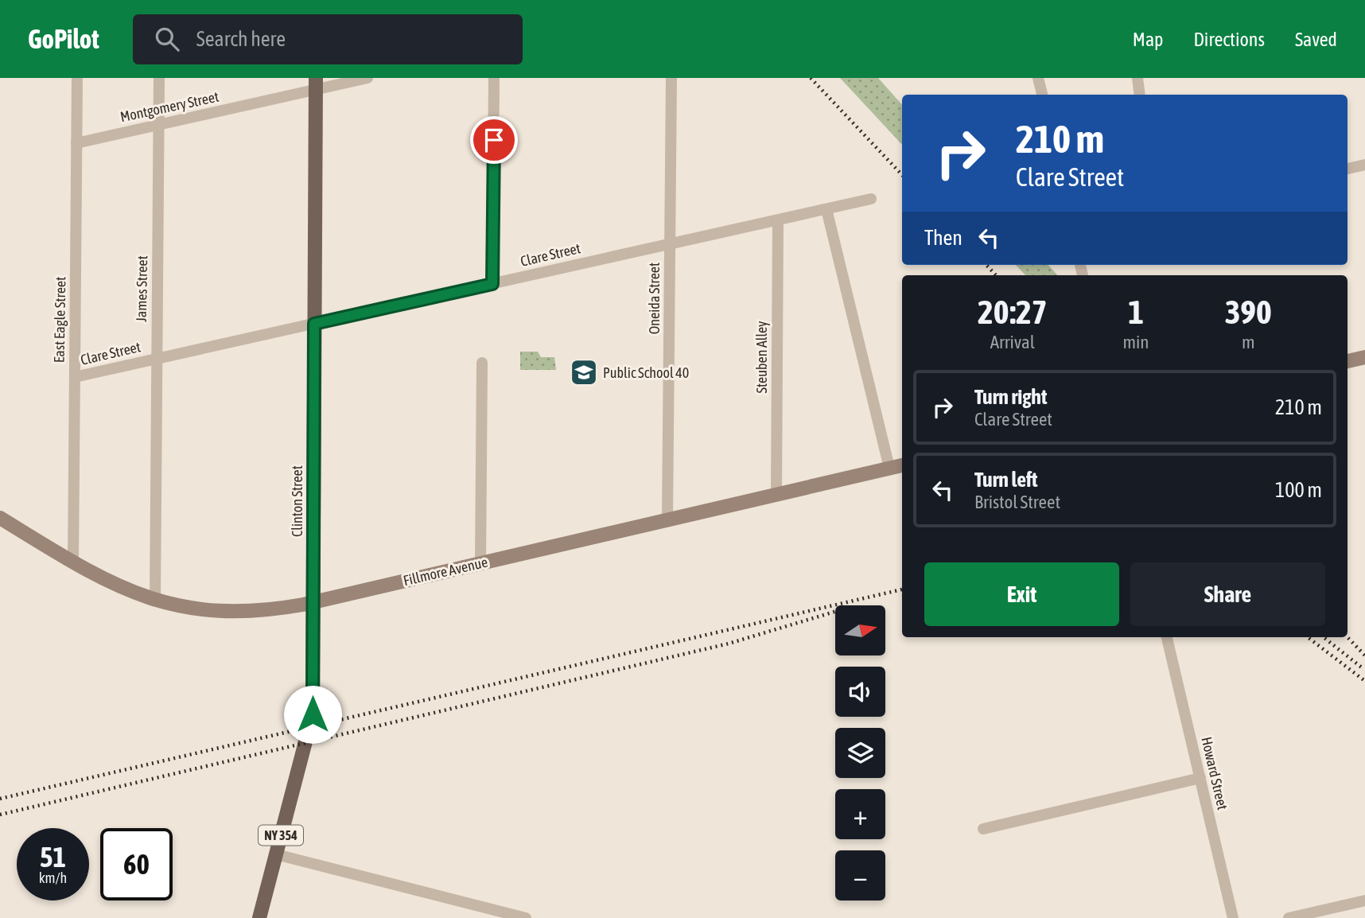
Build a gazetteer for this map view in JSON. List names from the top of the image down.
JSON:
{
  "streets": {
    "main road": ["Clinton Street", "NY 354"],
    "street": [
      "Montgomery Street",
      "Clare Street",
      "James Street",
      "Oneida Street",
      "East Eagle Street",
      "Steuben Alley",
      "Fillmore Avenue",
      "Howard Street"
    ]
  },
  "crossings": [
    ["Montgomery Street", "James Street"],
    ["Montgomery Street", "East Eagle Street"],
    ["Montgomery Street", "Clinton Street"],
    ["Clare Street", "James Street"],
    ["Clare Street", "Oneida Street"],
    ["Clare Street", "East Eagle Street"],
    ["Clare Street", "Steuben Alley"],
    ["Clare Street", "Clinton Street"],
    ["James Street", "Fillmore Avenue"],
    ["Oneida Street", "Fillmore Avenue"],
    ["East Eagle Street", "Fillmore Avenue"],
    ["Steuben Alley", "Fillmore Avenue"],
    ["Clinton Street", "Fillmore Avenue"]
  ],
  "places": {
    "school or university": ["Public School 40"]
  },
  "north": "right",
  "page": {
    "header": "GoPilot",
    "search": "Search here",
    "nav": ["Map", "Directions", "Saved"],
    "turn": ["210 m", "Clare Street"],
    "then": "Then",
    "eta": [
      "20:27",
      "Arrival",
      "1",
      "min",
      "390",
      "m"
    ],
    "list": [
      {
        "name": "Turn right",
        "note": "Clare Street",
        "value": "210 m"
      },
      {
        "name": "Turn left",
        "note": "Bristol Street",
        "value": "100 m"
      }
    ],
    "buttons": ["Exit", "Share"],
    "map_buttons": ["+", "−"],
    "speed": "51 km/h",
    "limit": "60"
  }
}
